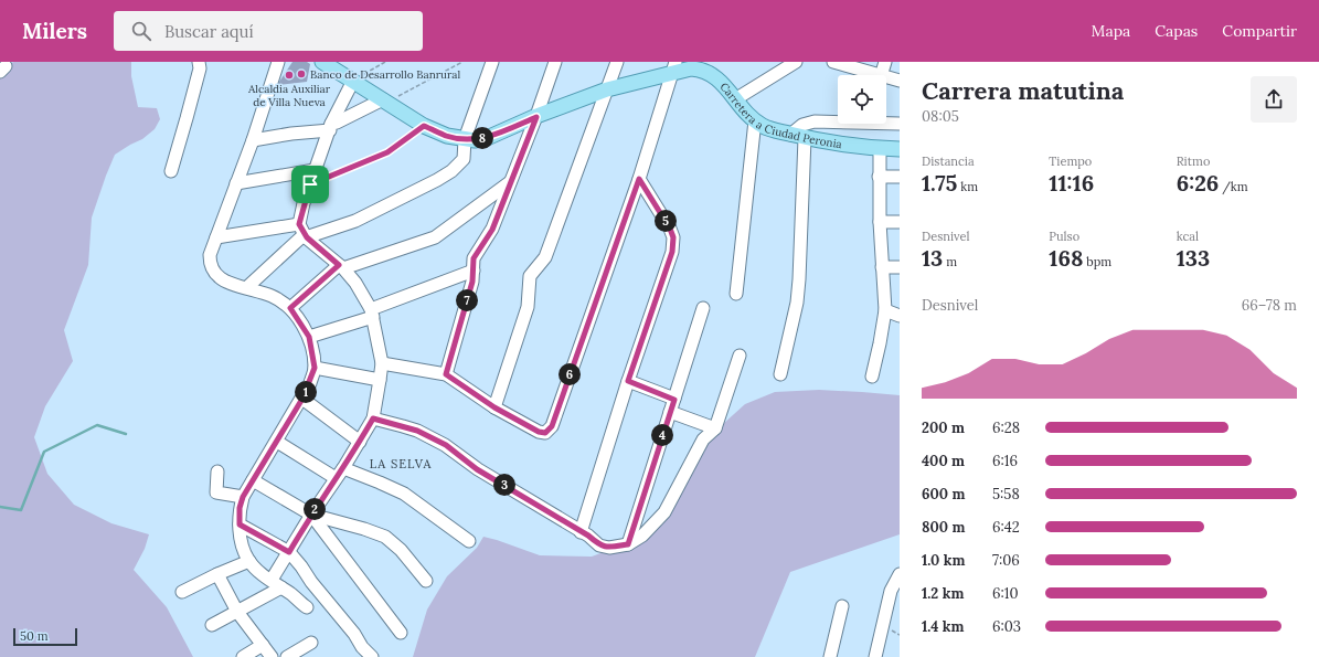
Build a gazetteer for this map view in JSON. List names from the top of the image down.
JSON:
{
  "streets": {
    "main road": ["Carretera a Ciudad Peronia"]
  },
  "districts": ["LA SELVA"],
  "places": ["Banco de Desarrollo Banrural", "Alcaldia Auxiliar de Villa Nueva"],
  "scale_bar": "50 m",
  "page": {
    "header": "Milers",
    "search": "Buscar aquí",
    "nav": ["Mapa", "Capas", "Compartir"],
    "heading": ["Carrera matutina", "08:05"],
    "pins": [
      "8",
      "5",
      "7",
      "6",
      "1",
      "4",
      "3",
      "2"
    ],
    "stats": [
      ["Distancia", "1.75 km"],
      ["Tiempo", "11:16"],
      ["Ritmo", "6:26 /km"],
      ["Desnivel", "13 m"],
      ["Pulso", "168 bpm"],
      ["kcal", "133"]
    ],
    "chart": ["Desnivel", "66–78 m"],
    "list": [
      {
        "name": "200 m",
        "note": "6:28"
      },
      {
        "name": "400 m",
        "note": "6:16"
      },
      {
        "name": "600 m",
        "note": "5:58"
      },
      {
        "name": "800 m",
        "note": "6:42"
      },
      {
        "name": "1.0 km",
        "note": "7:06"
      },
      {
        "name": "1.2 km",
        "note": "6:10"
      },
      {
        "name": "1.4 km",
        "note": "6:03"
      }
    ],
    "scale": "50 m"
  }
}
